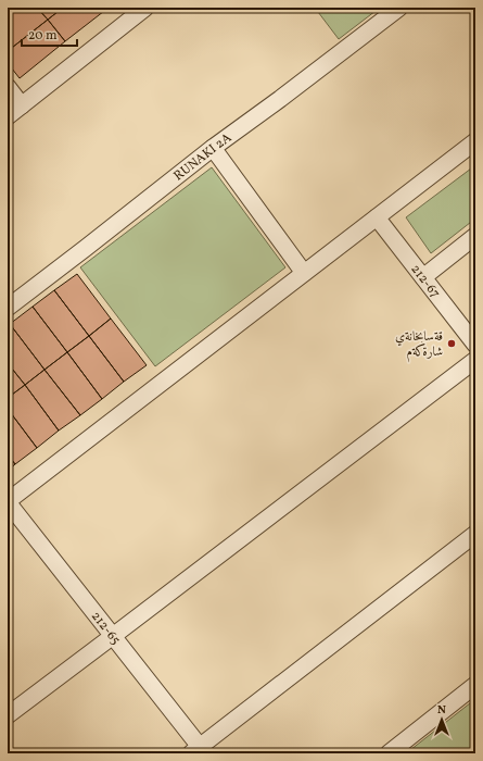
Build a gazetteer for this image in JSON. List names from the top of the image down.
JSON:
{
  "streets": {
    "street": ["RUNAKI 2A", "212-67", "212-65"]
  },
  "places": ["قةسابخانةي شارةكةم"],
  "scale_bar": "20 m",
  "north": "top"
}
